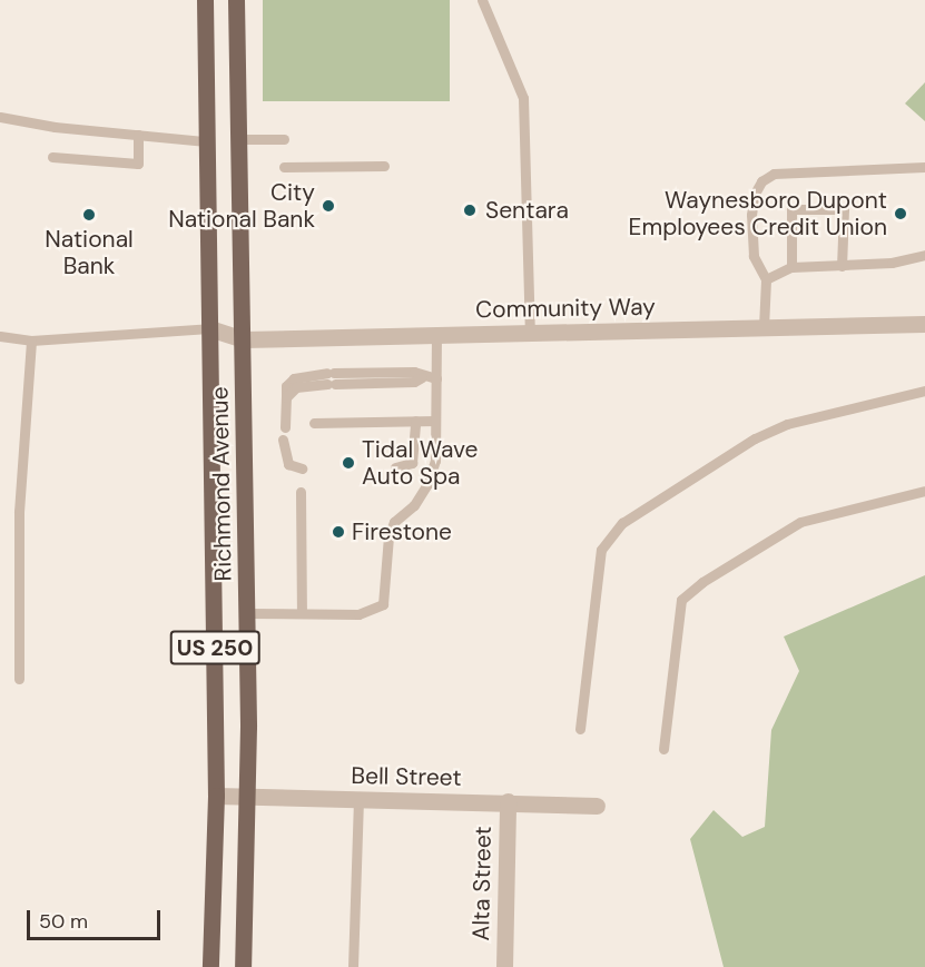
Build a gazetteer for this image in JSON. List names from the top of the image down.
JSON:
{
  "streets": {
    "main road": ["Richmond Avenue", "US 250"],
    "street": ["Community Way", "Bell Street", "Alta Street"]
  },
  "crossings": [
    ["Community Way", "Richmond Avenue"],
    ["Richmond Avenue", "Bell Street"],
    ["Bell Street", "Alta Street"]
  ],
  "places": [
    "City National Bank",
    "Sentara",
    "Waynesboro Dupont Employees Credit Union",
    "National Bank",
    "Tidal Wave Auto Spa",
    "Firestone"
  ],
  "scale_bar": "50 m"
}
